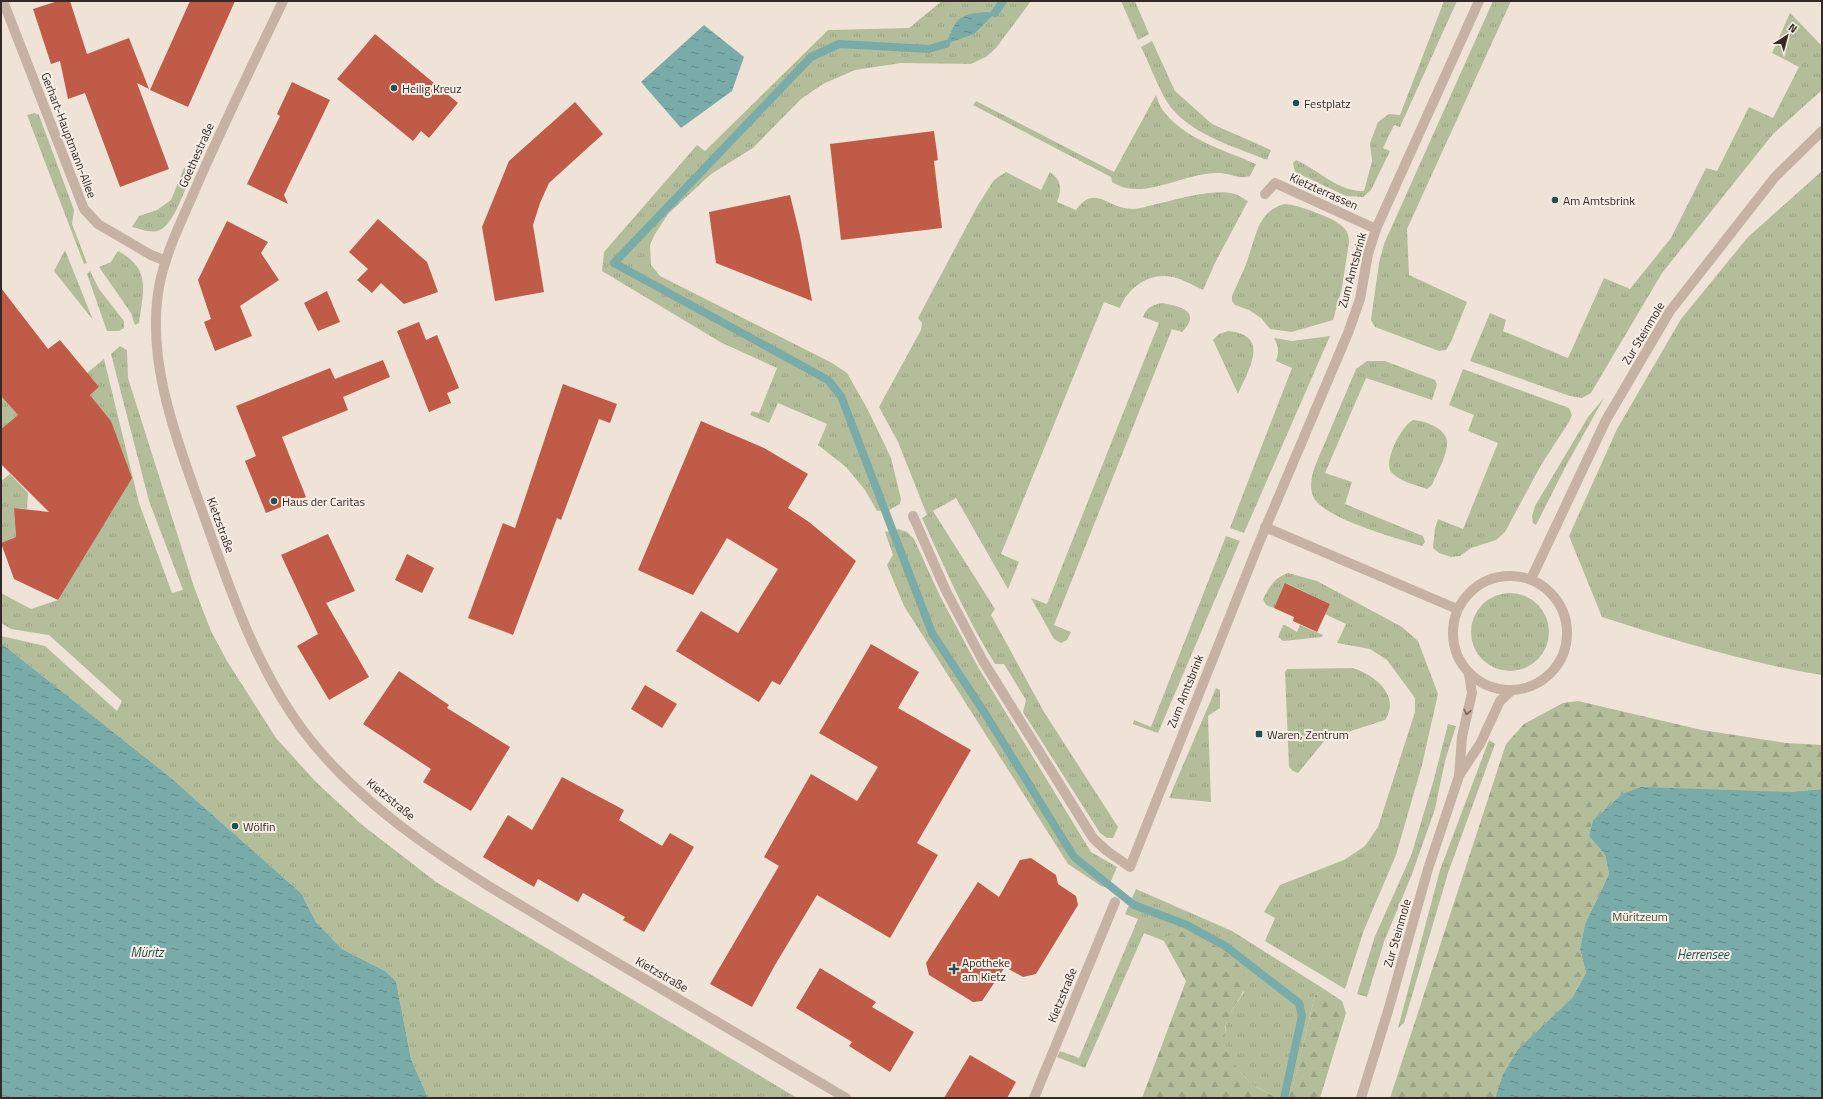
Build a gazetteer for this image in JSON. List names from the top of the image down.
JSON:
{
  "streets": {
    "street": [
      "Gerhart-Hauptmann-Allee",
      "Goethestraße",
      "Kietzterrassen",
      "Zum Amtsbrink",
      "Zur Steinmole",
      "Kietzstraße"
    ]
  },
  "crossings": [
    ["Gerhart-Hauptmann-Allee", "Goethestraße"],
    ["Goethestraße", "Kietzstraße"],
    ["Kietzterrassen", "Zum Amtsbrink"]
  ],
  "water": ["Müritz", "Herrensee"],
  "parks": ["Müritzeum"],
  "places": {
    "other": [
      "Heilig Kreuz",
      "Festplatz",
      "Am Amtsbrink",
      "Haus der Caritas",
      "Wölfin"
    ],
    "transit": ["Waren, Zentrum"],
    "health": ["Apotheke am Kietz"]
  },
  "north": "top right"
}
